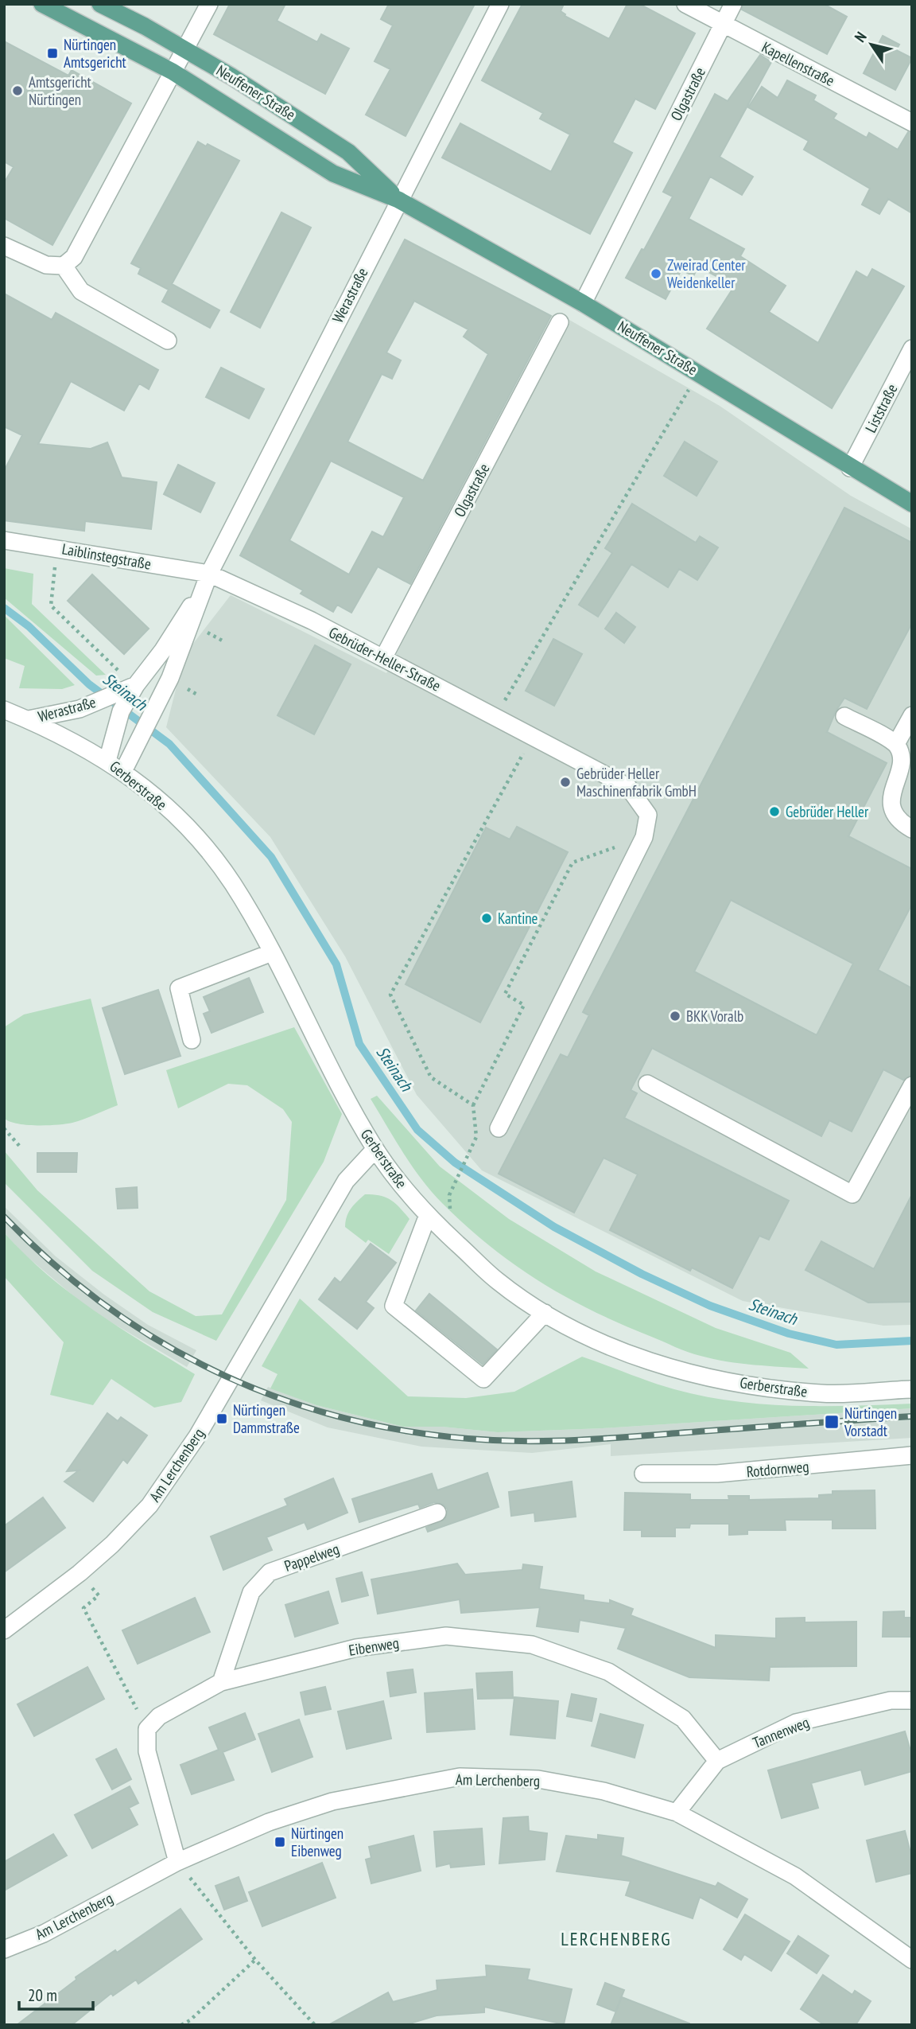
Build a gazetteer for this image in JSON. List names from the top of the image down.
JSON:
{
  "streets": {
    "main road": ["Neuffener Straße"],
    "street": [
      "Kapellenstraße",
      "Olgastraße",
      "Werastraße",
      "Liststraße",
      "Laiblinstegstraße",
      "Gebrüder-Heller-Straße",
      "Gerberstraße",
      "Am Lerchenberg",
      "Rotdornweg",
      "Pappelweg",
      "Eibenweg",
      "Tannenweg"
    ]
  },
  "crossings": [
    ["Kapellenstraße", "Olgastraße"],
    ["Neuffener Straße", "Olgastraße"],
    ["Neuffener Straße", "Werastraße"],
    ["Neuffener Straße", "Liststraße"],
    ["Olgastraße", "Gebrüder-Heller-Straße"],
    ["Werastraße", "Laiblinstegstraße"],
    ["Werastraße", "Gebrüder-Heller-Straße"],
    ["Werastraße", "Gerberstraße"],
    ["Laiblinstegstraße", "Gebrüder-Heller-Straße"],
    ["Gerberstraße", "Am Lerchenberg"],
    ["Am Lerchenberg", "Tannenweg"],
    ["Pappelweg", "Eibenweg"],
    ["Eibenweg", "Tannenweg"]
  ],
  "districts": ["LERCHENBERG"],
  "water": ["Steinach"],
  "places": {
    "transit": [
      "Nürtingen Amtsgericht",
      "Nürtingen Dammstraße",
      "Nürtingen Vorstadt",
      "Nürtingen Eibenweg"
    ],
    "other": [
      "Amtsgericht Nürtingen",
      "Zweirad Center Weidenkeller",
      "Gebrüder Heller Maschinenfabrik GmbH",
      "Gebrüder Heller",
      "Kantine",
      "BKK Voralb"
    ]
  },
  "scale_bar": "20 m",
  "north": "top left"
}
